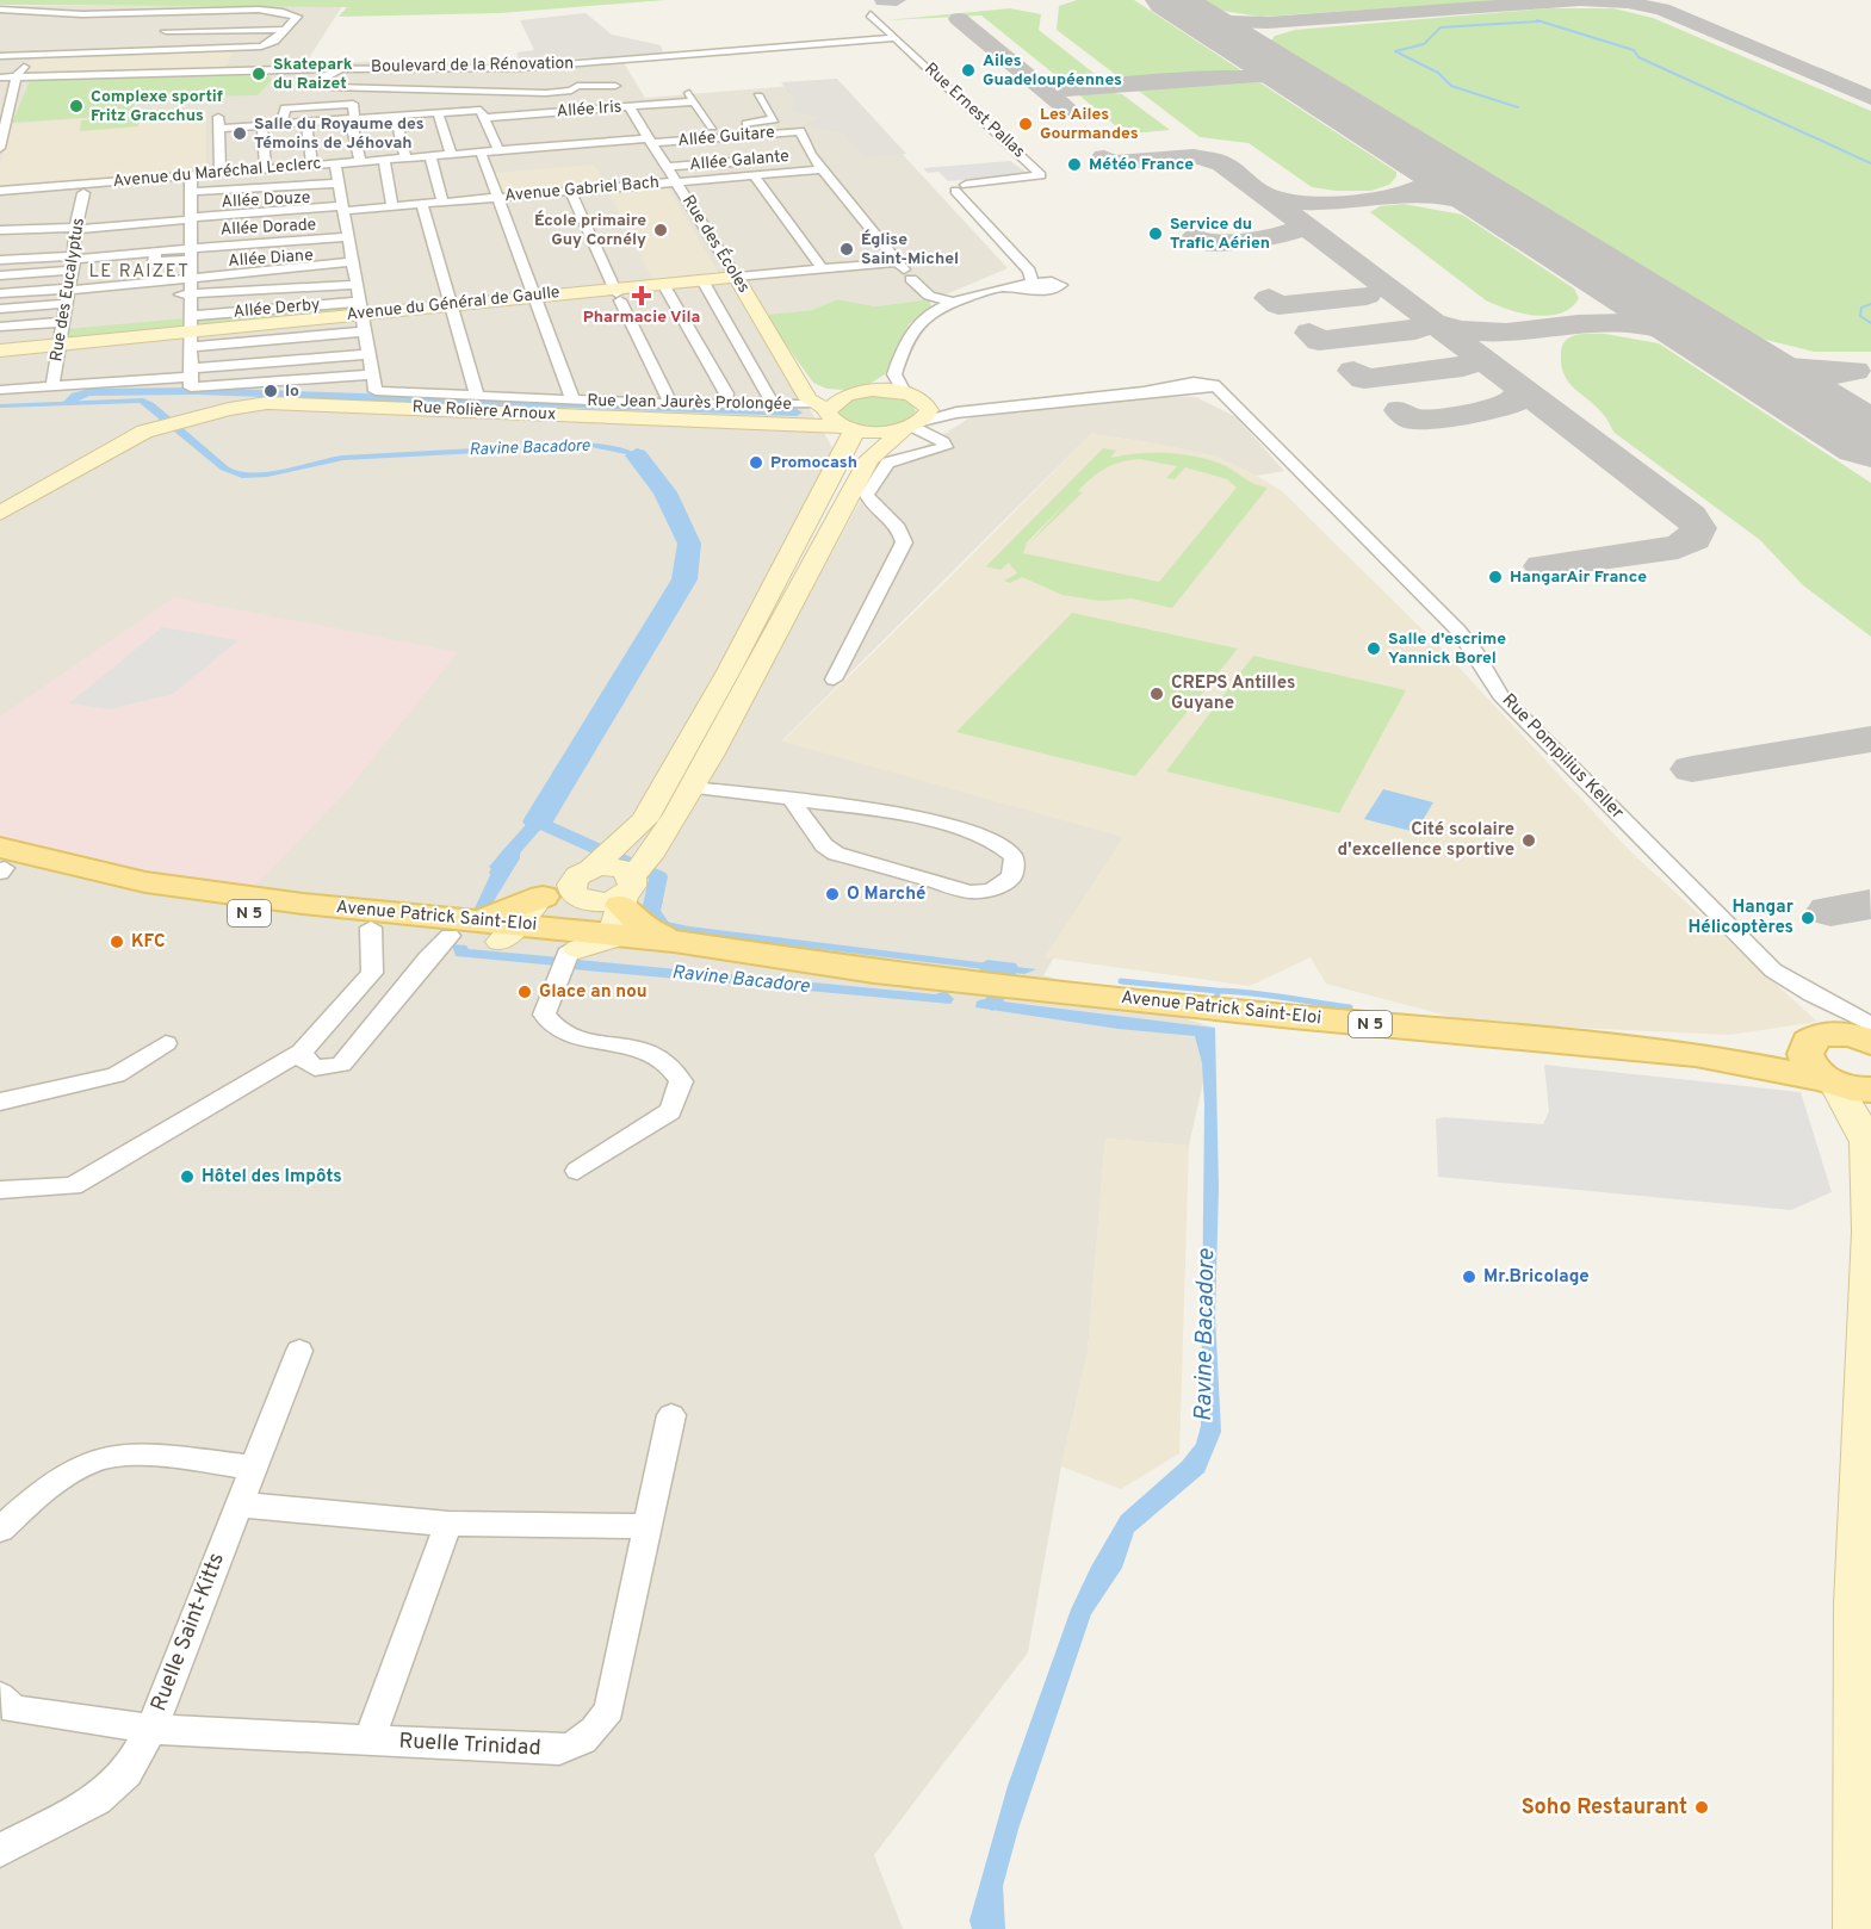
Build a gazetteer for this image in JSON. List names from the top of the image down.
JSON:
{
  "streets": {
    "main road": [
      "Rue des Écoles",
      "Avenue du Général de Gaulle",
      "Rue Rolière Arnoux",
      "N 5",
      "Avenue Patrick Saint-Eloi"
    ],
    "street": [
      "Boulevard de la Rénovation",
      "Allée Iris",
      "Rue Ernest Pallas",
      "Allée Guitare",
      "Allée Galante",
      "Avenue du Maréchal Leclerc",
      "Avenue Gabriel Bach",
      "Allée Dorade",
      "Allée Diane",
      "Rue des Eucalyptus",
      "Rue Jean Jaurès Prolongée",
      "Rue Pompilius Keller",
      "Ruelle Saint-Kitts",
      "Ruelle Trinidad"
    ]
  },
  "crossings": [
    ["Boulevard de la Rénovation", "Rue Ernest Pallas"],
    ["Allée Iris", "Rue des Écoles"],
    ["Allée Guitare", "Avenue du Maréchal Leclerc"],
    ["Allée Guitare", "Rue des Écoles"],
    ["Allée Galante", "Rue des Écoles"],
    ["Avenue du Maréchal Leclerc", "Rue des Écoles"],
    ["Avenue du Maréchal Leclerc", "Rue des Eucalyptus"],
    ["Avenue Gabriel Bach", "Rue des Écoles"],
    ["Rue des Écoles", "Avenue du Général de Gaulle"],
    ["Rue des Écoles", "Rue Jean Jaurès Prolongée"],
    ["Rue des Écoles", "Rue Rolière Arnoux"],
    ["Rue des Eucalyptus", "Avenue du Général de Gaulle"],
    ["Rue Jean Jaurès Prolongée", "Rue Rolière Arnoux"],
    ["Ruelle Saint-Kitts", "Ruelle Trinidad"]
  ],
  "districts": ["LE RAIZET"],
  "water": ["Ravine Bacadore"],
  "places": {
    "other": [
      "Ailes Guadeloupéennes",
      "Skatepark du Raizet",
      "Complexe sportif Fritz Gracchus",
      "Les Ailes Gourmandes",
      "Salle du Royaume des Témoins de Jéhovah",
      "Météo France",
      "École primaire Guy Cornély",
      "Service du Trafic Aérien",
      "Église Saint-Michel",
      "lo",
      "Promocash",
      "HangarAir France",
      "Salle d'escrime Yannick Borel",
      "CREPS Antilles Guyane",
      "Cité scolaire d'excellence sportive",
      "O Marché",
      "Hangar Hélicoptères",
      "KFC",
      "Glace an nou",
      "Hôtel des Impôts",
      "Mr.Bricolage",
      "Soho Restaurant"
    ],
    "health": ["Pharmacie Vila"]
  }
}
